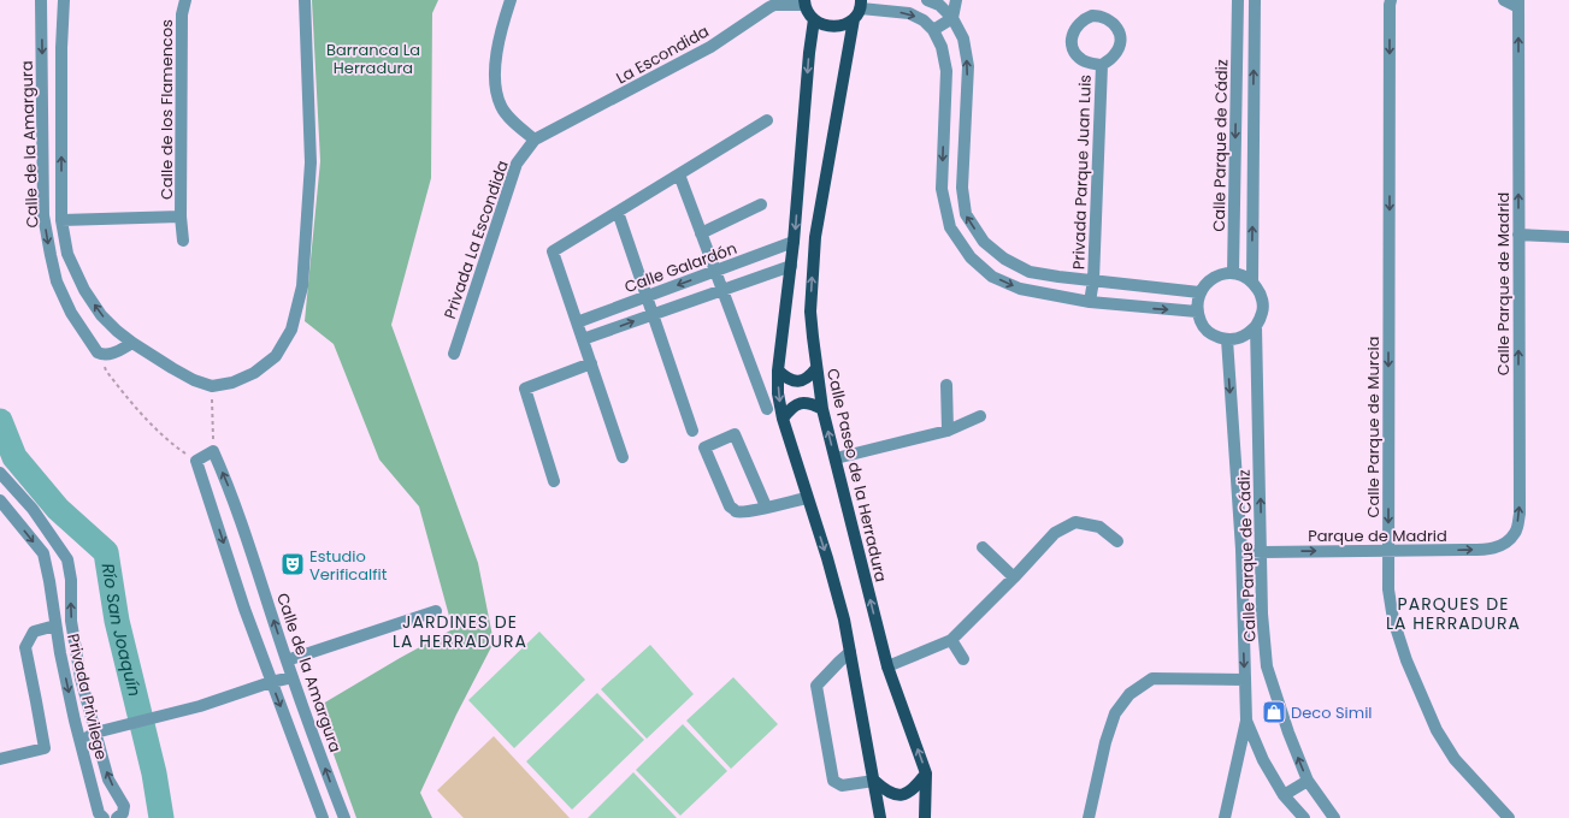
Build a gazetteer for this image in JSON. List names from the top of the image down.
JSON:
{
  "streets": {
    "main road": ["Calle Paseo de la Herradura"],
    "street": [
      "La Escondida",
      "Calle de los Flamencos",
      "Calle de la Amargura",
      "Calle Parque de Cádiz",
      "Privada Parque Juan Luis",
      "Privada La Escondida",
      "Calle Galardón",
      "Calle Parque de Madrid",
      "Calle Parque de Murcia",
      "Parque de Madrid",
      "Privada Privilege"
    ]
  },
  "crossings": [
    ["La Escondida", "Privada La Escondida"],
    ["Calle de los Flamencos", "Calle de la Amargura"],
    ["Calle Parque de Cádiz", "Parque de Madrid"],
    ["Calle Parque de Madrid", "Parque de Madrid"],
    ["Calle Parque de Murcia", "Parque de Madrid"]
  ],
  "one_way": ["Calle Parque de Madrid", "Calle Parque de Murcia", "Parque de Madrid"],
  "districts": ["PARQUES DE LA HERRADURA", "JARDINES DE LA HERRADURA"],
  "water": ["Río San Joaquín"],
  "parks": ["Barranca La Herradura"],
  "places": {
    "theatre": ["Estudio Verificalfit"],
    "shop": ["Deco Simil"]
  }
}
